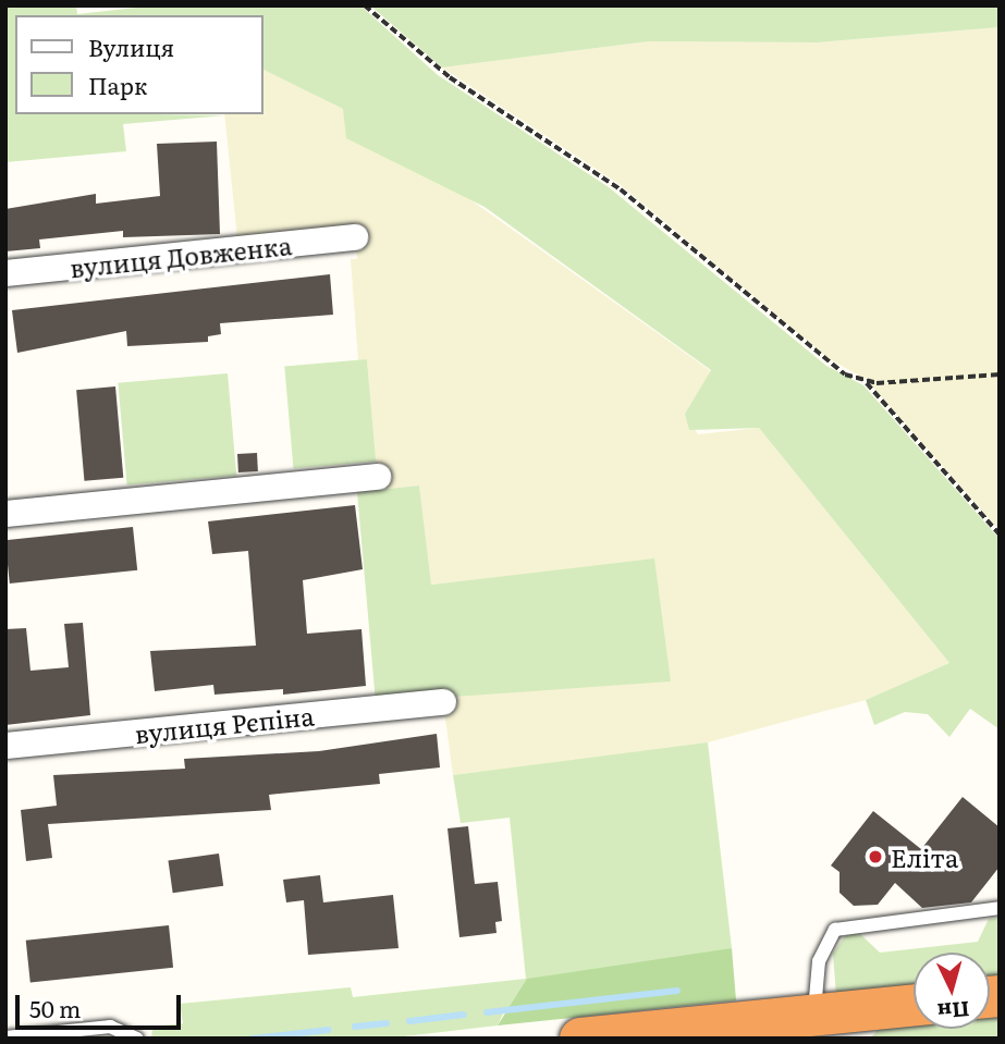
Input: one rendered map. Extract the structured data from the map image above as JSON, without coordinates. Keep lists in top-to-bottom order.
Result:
{
  "streets": {
    "street": ["вулиця Довженка", "вулиця Рєпіна"]
  },
  "places": ["Еліта"],
  "legend": ["Вулиця", "Парк"],
  "scale_bar": "50 m",
  "north": "bottom"
}
